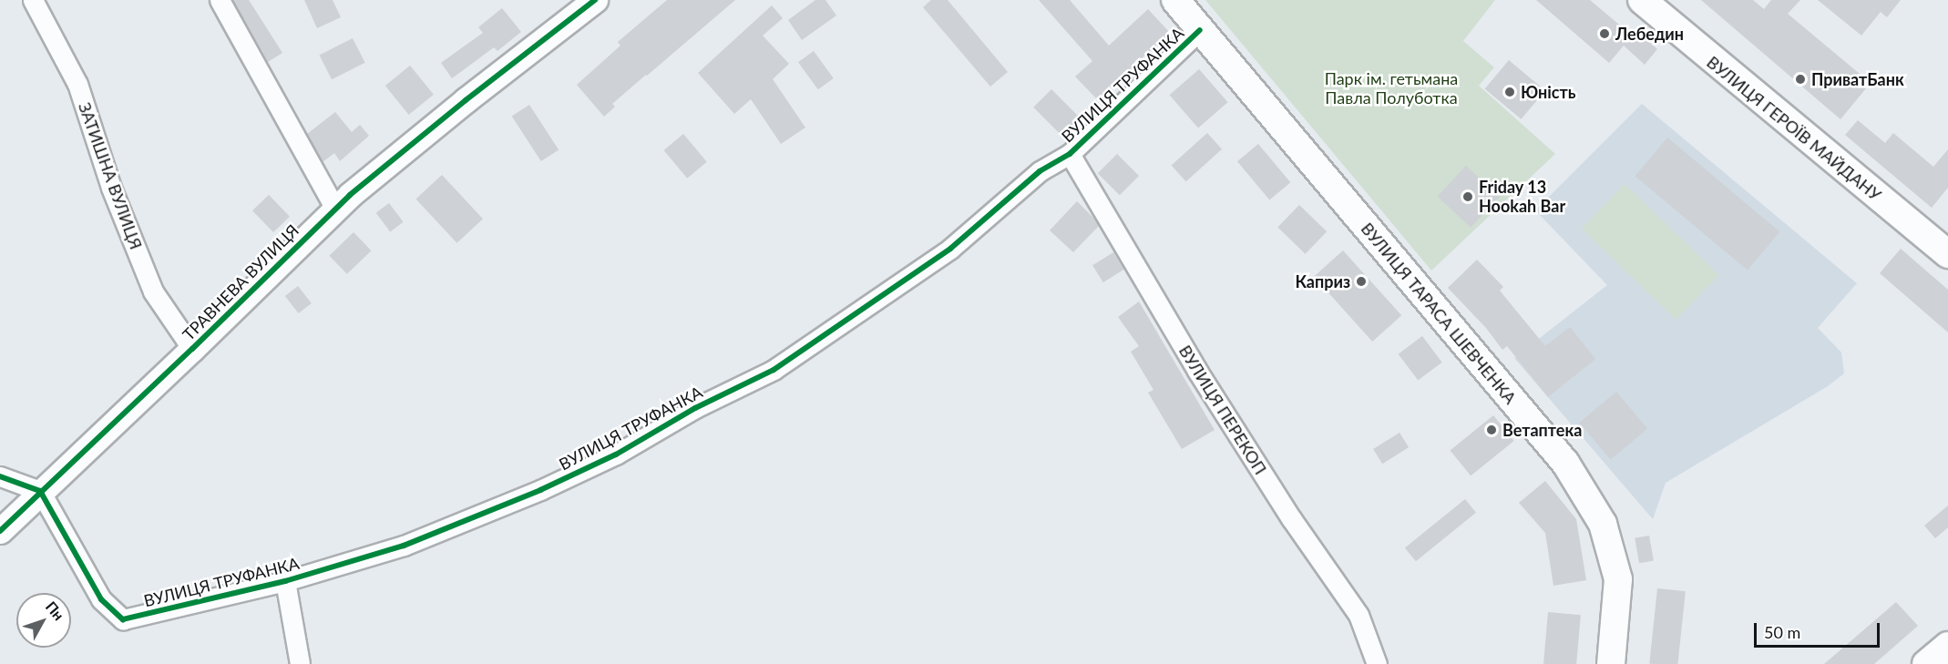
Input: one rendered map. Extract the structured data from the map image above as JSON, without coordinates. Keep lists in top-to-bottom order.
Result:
{
  "streets": {
    "main road": ["ВУЛИЦЯ ГЕРОЇВ МАЙДАНУ", "ВУЛИЦЯ ТАРАСА ШЕВЧЕНКА"],
    "street": [
      "ВУЛИЦЯ ТРУФАНКА",
      "ЗАТИШНА ВУЛИЦЯ",
      "ТРАВНЕВА ВУЛИЦЯ",
      "ВУЛИЦЯ ПЕРЕКОП"
    ]
  },
  "crossings": [
    ["ВУЛИЦЯ ТРУФАНКА", "ТРАВНЕВА ВУЛИЦЯ"],
    ["ВУЛИЦЯ ТРУФАНКА", "ВУЛИЦЯ ТАРАСА ШЕВЧЕНКА"],
    ["ВУЛИЦЯ ТРУФАНКА", "ВУЛИЦЯ ПЕРЕКОП"],
    ["ЗАТИШНА ВУЛИЦЯ", "ТРАВНЕВА ВУЛИЦЯ"]
  ],
  "parks": ["Парк ім. гетьмана Павла Полуботка"],
  "places": [
    "Лебедин",
    "ПриватБанк",
    "Юність",
    "Friday 13 Hookah Bar",
    "Каприз",
    "Ветаптека"
  ],
  "scale_bar": "50 m",
  "north": "top right"
}
